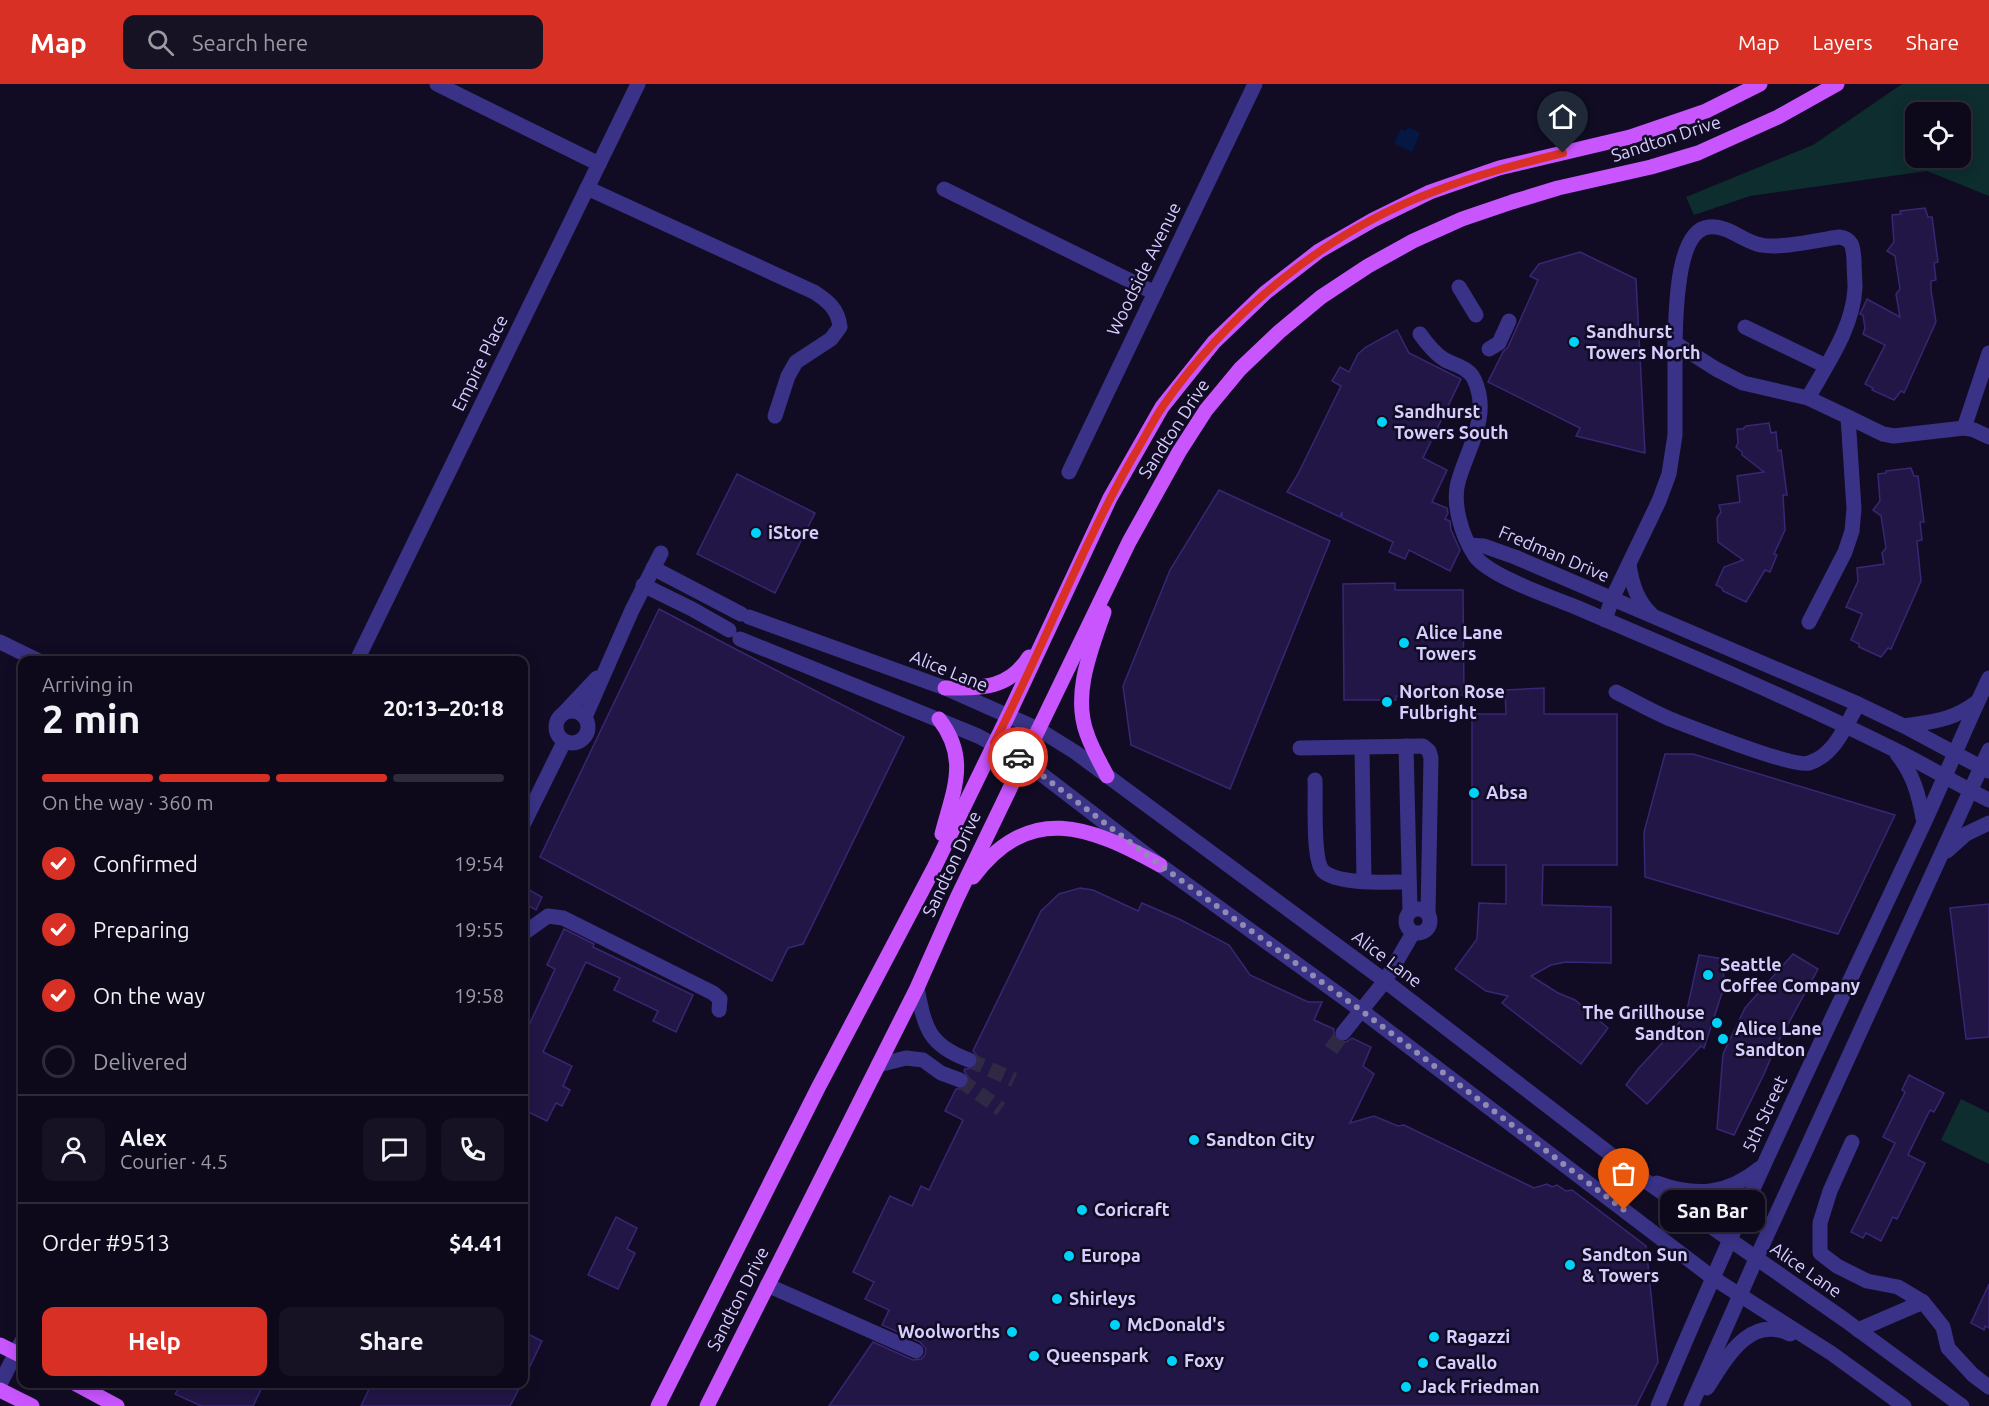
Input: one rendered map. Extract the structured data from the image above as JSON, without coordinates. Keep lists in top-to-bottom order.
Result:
{
  "streets": {
    "main road": ["Sandton Drive"],
    "street": [
      "Woodside Avenue",
      "Empire Place",
      "Fredman Drive",
      "Alice Lane",
      "5th Street"
    ]
  },
  "crossings": [
    ["Sandton Drive", "Alice Lane"],
    ["Fredman Drive", "5th Street"],
    ["Alice Lane", "5th Street"]
  ],
  "places": [
    "Sandhurst Towers North",
    "Sandhurst Towers South",
    "iStore",
    "Alice Lane Towers",
    "Norton Rose Fulbright",
    "Absa",
    "Seattle Coffee Company",
    "The Grillhouse Sandton",
    "Alice Lane Sandton",
    "Sandton City",
    "Coricraft",
    "San Bar",
    "Europa",
    "Sandton Sun & Towers",
    "Shirleys",
    "McDonald's",
    "Woolworths",
    "Ragazzi",
    "Queenspark",
    "Foxy",
    "Cavallo",
    "Jack Friedman"
  ],
  "page": {
    "header": "Map",
    "search": "Search here",
    "nav": ["Map", "Layers", "Share"],
    "heading": ["2 min", "Arriving in", "20:13–20:18"],
    "panel": [
      "Alex",
      "Courier · 4.5",
      "Order #9513",
      "$4.41"
    ],
    "bar": "On the way · 360 m",
    "list": [
      ["Confirmed", "19:54"],
      ["Preparing", "19:55"],
      ["On the way", "19:58"],
      "Delivered"
    ],
    "bubble": "San Bar",
    "buttons": ["Help", "Share"]
  }
}
